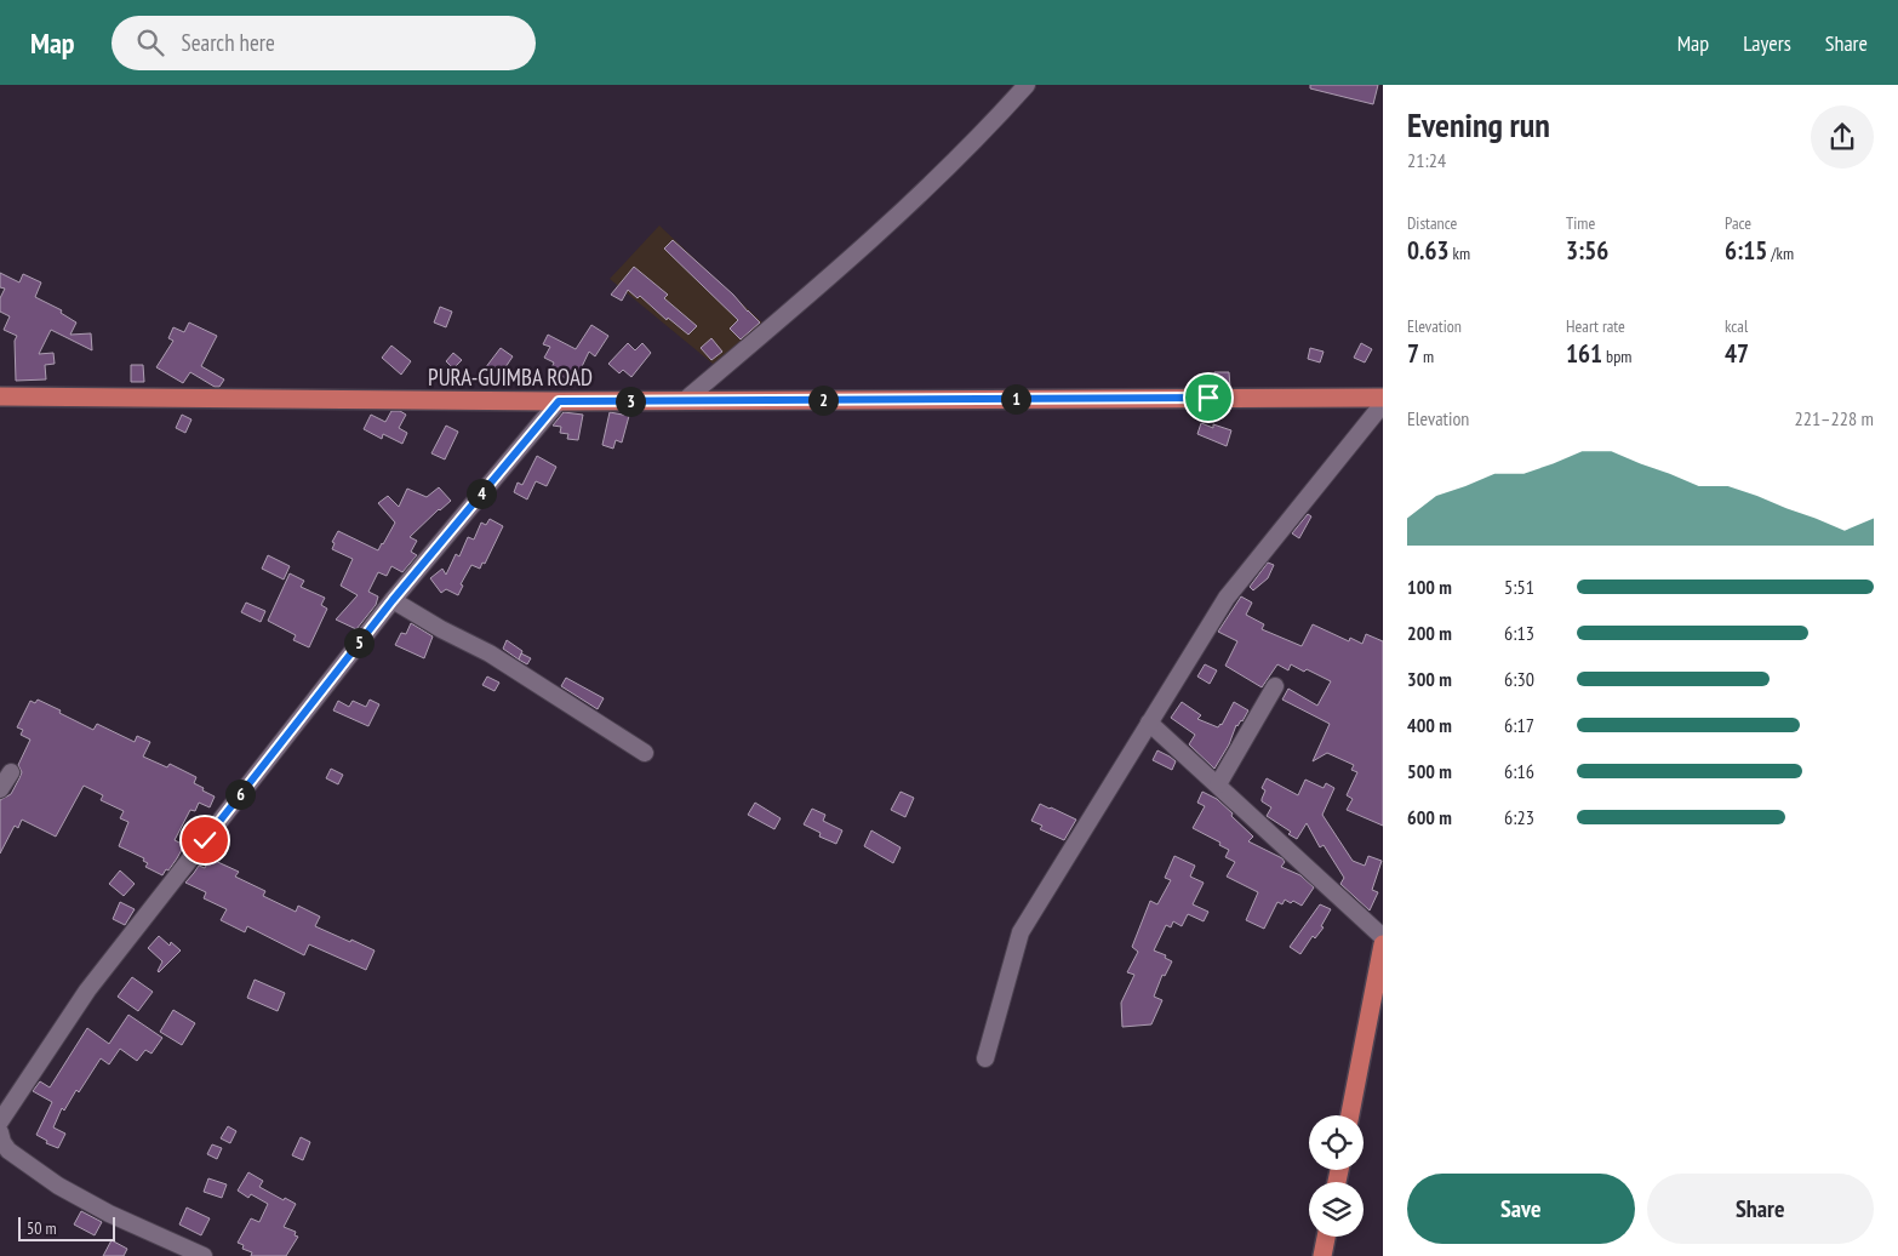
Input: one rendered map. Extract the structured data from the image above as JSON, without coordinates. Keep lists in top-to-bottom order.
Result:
{
  "streets": {
    "main road": ["PURA-GUIMBA ROAD"]
  },
  "scale_bar": "50 m",
  "page": {
    "header": "Map",
    "search": "Search here",
    "nav": ["Map", "Layers", "Share"],
    "heading": ["Evening run", "21:24"],
    "stats": [
      ["Distance", "0.63 km"],
      ["Time", "3:56"],
      ["Pace", "6:15 /km"],
      ["Elevation", "7 m"],
      ["Heart rate", "161 bpm"],
      ["kcal", "47"]
    ],
    "pins": [
      "1",
      "2",
      "3",
      "4",
      "5",
      "6"
    ],
    "chart": ["Elevation", "221–228 m"],
    "list": [
      {
        "name": "100 m",
        "note": "5:51"
      },
      {
        "name": "200 m",
        "note": "6:13"
      },
      {
        "name": "300 m",
        "note": "6:30"
      },
      {
        "name": "400 m",
        "note": "6:17"
      },
      {
        "name": "500 m",
        "note": "6:16"
      },
      {
        "name": "600 m",
        "note": "6:23"
      }
    ],
    "buttons": ["Save", "Share"],
    "scale": "50 m"
  }
}
